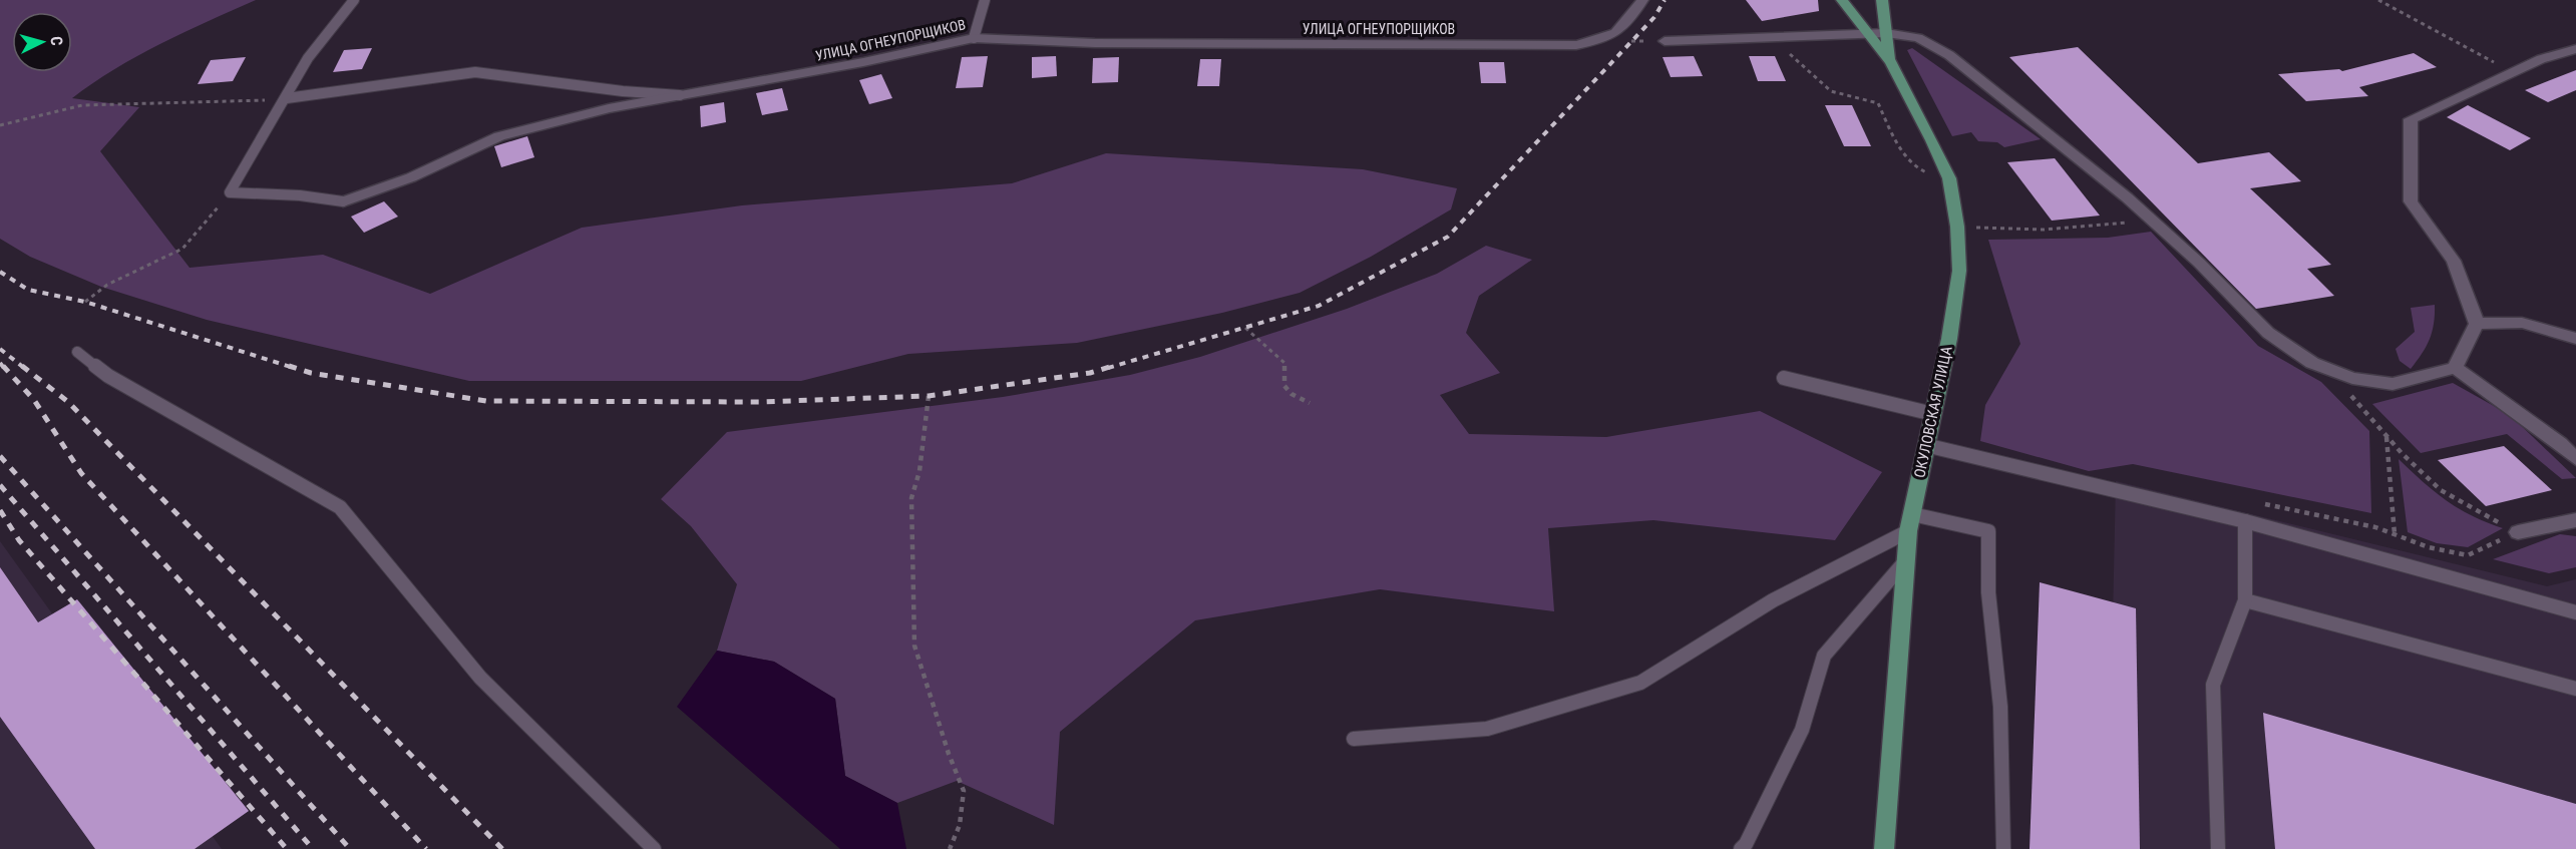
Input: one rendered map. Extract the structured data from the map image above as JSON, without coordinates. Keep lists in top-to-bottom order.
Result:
{
  "streets": {
    "main road": ["ОКУЛОВСКАЯ УЛИЦА"],
    "street": ["УЛИЦА ОГНЕУПОРЩИКОВ"]
  },
  "north": "right"
}
